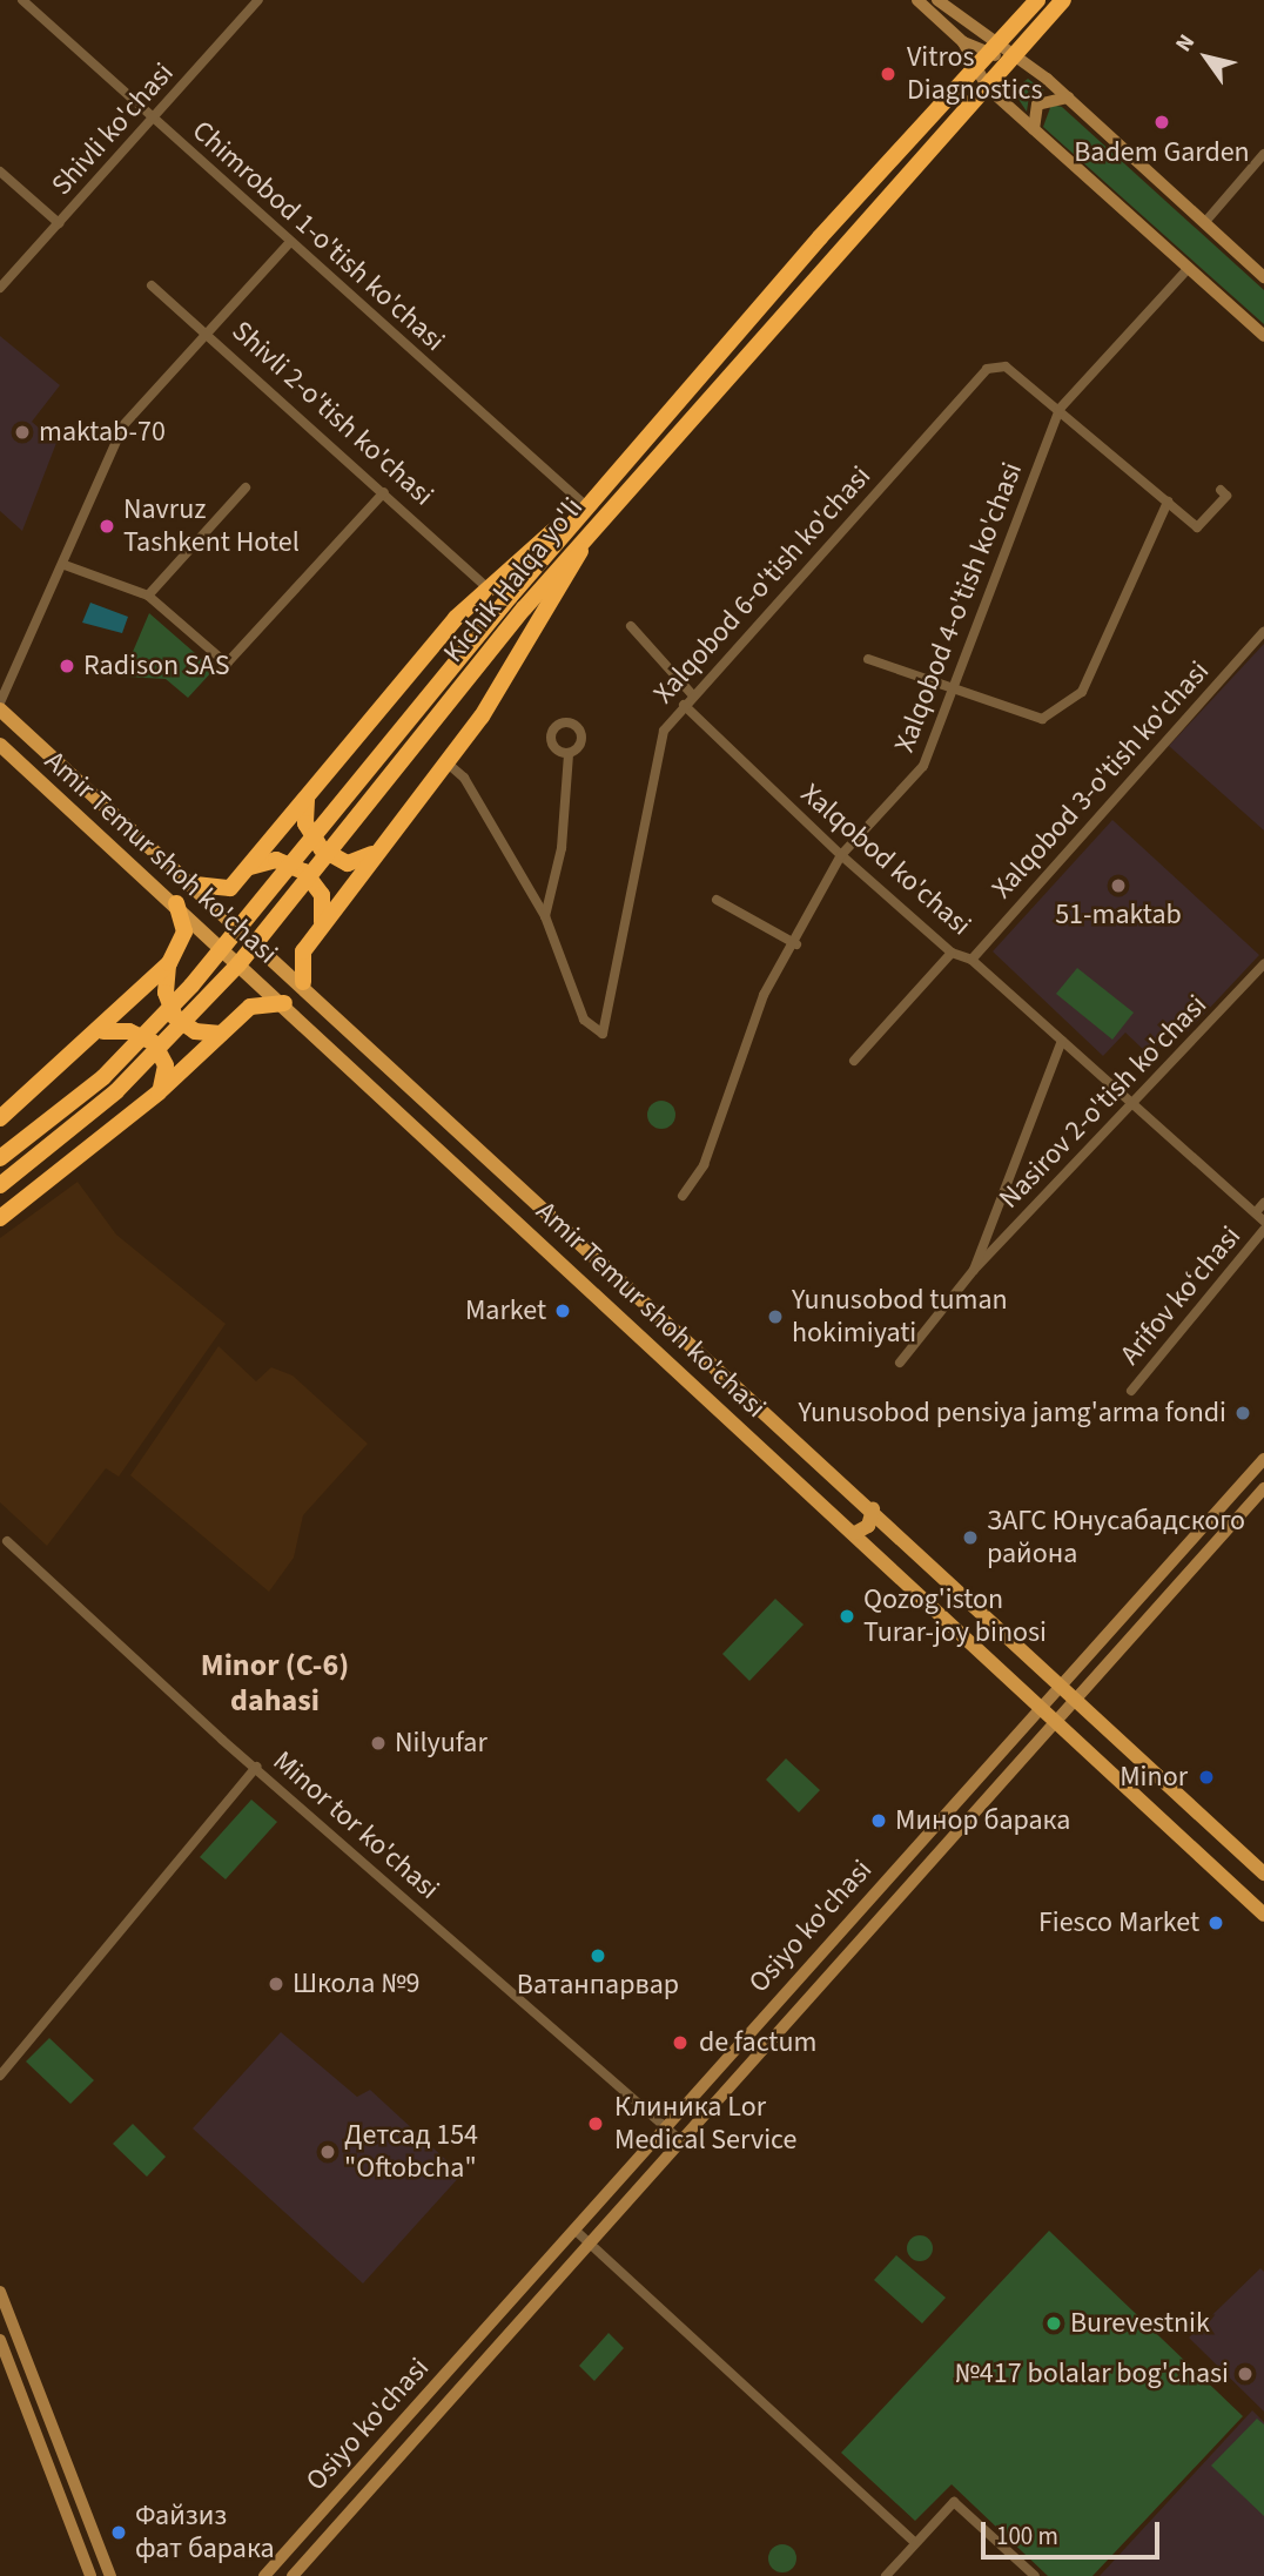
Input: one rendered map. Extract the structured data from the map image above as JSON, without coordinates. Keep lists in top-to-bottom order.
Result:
{
  "streets": {
    "highway": ["Kichik Halqa yo'li"],
    "main road": ["Amir Temur shoh ko'chasi", "Osiyo ko'chasi"],
    "street": [
      "Shivli ko'chasi",
      "Chimrobod 1-o'tish ko'chasi",
      "Shivli 2-o'tish ko'chasi",
      "Xalqobod 6-o'tish ko'chasi",
      "Xalqobod 4-o'tish ko'chasi",
      "Xalqobod 3-o'tish ko'chasi",
      "Xalqobod ko'chasi",
      "Nasirov 2-o'tish ko'chasi",
      "Arifov ko‘chasi",
      "Minor tor ko'chasi"
    ]
  },
  "crossings": [
    ["Shivli ko'chasi", "Chimrobod 1-o'tish ko'chasi"],
    ["Chimrobod 1-o'tish ko'chasi", "Kichik Halqa yo'li"],
    ["Xalqobod 6-o'tish ko'chasi", "Xalqobod 4-o'tish ko'chasi"],
    ["Xalqobod 6-o'tish ko'chasi", "Xalqobod ko'chasi"],
    ["Xalqobod 4-o'tish ko'chasi", "Xalqobod ko'chasi"],
    ["Xalqobod 3-o'tish ko'chasi", "Xalqobod ko'chasi"],
    ["Amir Temur shoh ko'chasi", "Osiyo ko'chasi"],
    ["Xalqobod ko'chasi", "Nasirov 2-o'tish ko'chasi"],
    ["Minor tor ko'chasi", "Osiyo ko'chasi"]
  ],
  "districts": ["Minor (C-6) dahasi"],
  "places": [
    "Vitros Diagnostics",
    "Badem Garden",
    "maktab-70",
    "Navruz Tashkent Hotel",
    "Radison SAS",
    "51-maktab",
    "Market",
    "Yunusobod tuman hokimiyati",
    "Yunusobod pensiya jamg'arma fondi",
    "ЗАГС Юнусабадского района",
    "Qozog'iston Turar-joy binosi",
    "Nilyufar",
    "Minor",
    "Минор барака",
    "Fiesco Market",
    "Ватанпарвар",
    "Школа №9",
    "de factum",
    "Клиника Lor Medical Service",
    "Детсад 154 \"Oftobcha\"",
    "Burevestnik",
    "№417 bolalar bog'chasi",
    "Файзиз фат барака"
  ],
  "scale_bar": "100 m",
  "north": "top left"
}
